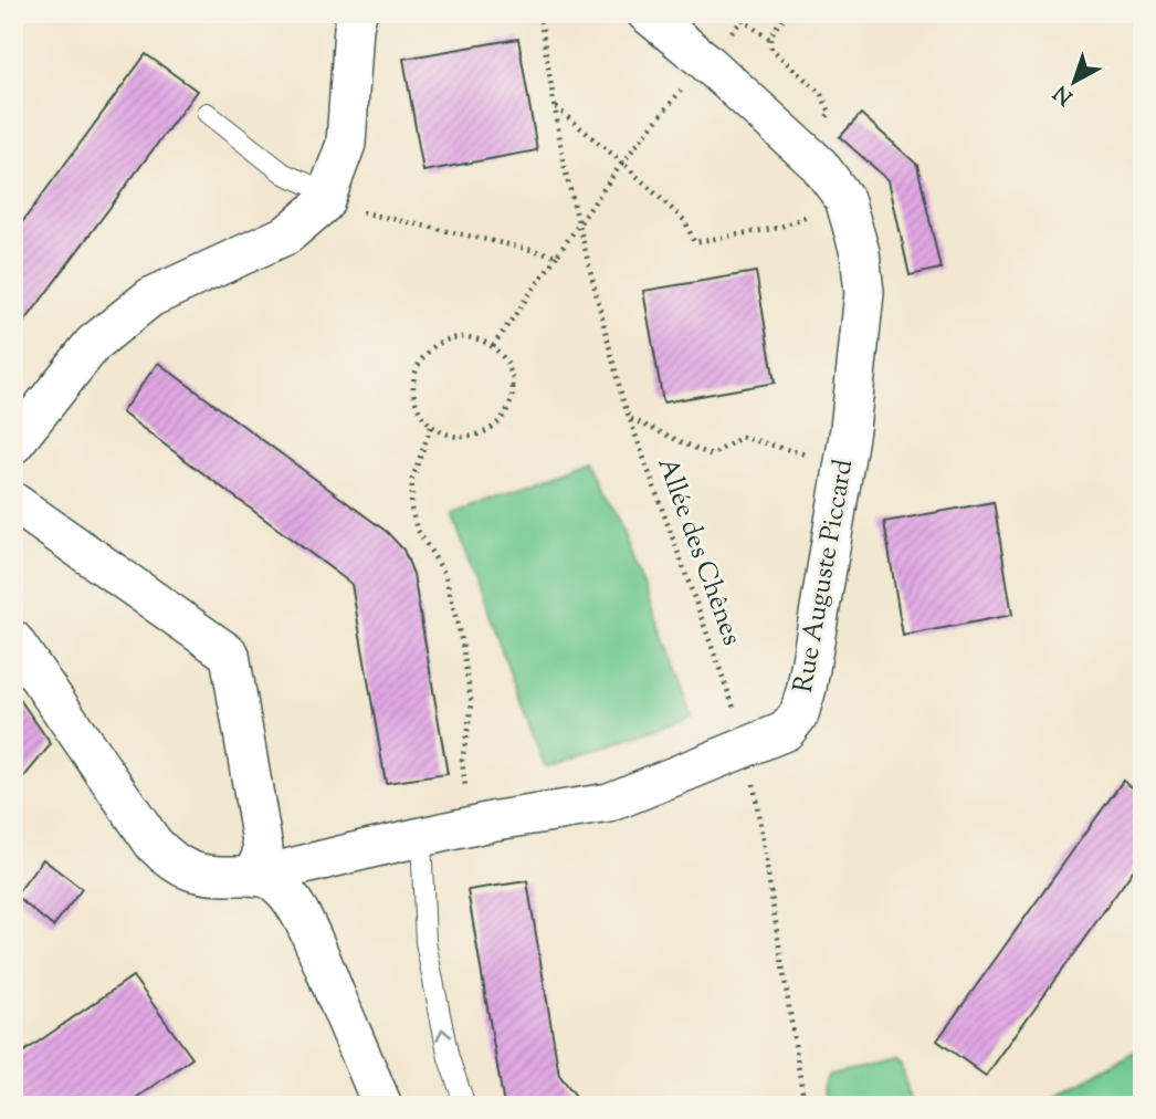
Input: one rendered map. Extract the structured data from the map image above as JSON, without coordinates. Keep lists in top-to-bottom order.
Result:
{
  "streets": {
    "street": ["Rue Auguste Piccard"],
    "path": ["Allée des Chênes"]
  },
  "crossings": [
    ["Allée des Chênes", "Rue Auguste Piccard"]
  ],
  "north": "bottom left"
}
